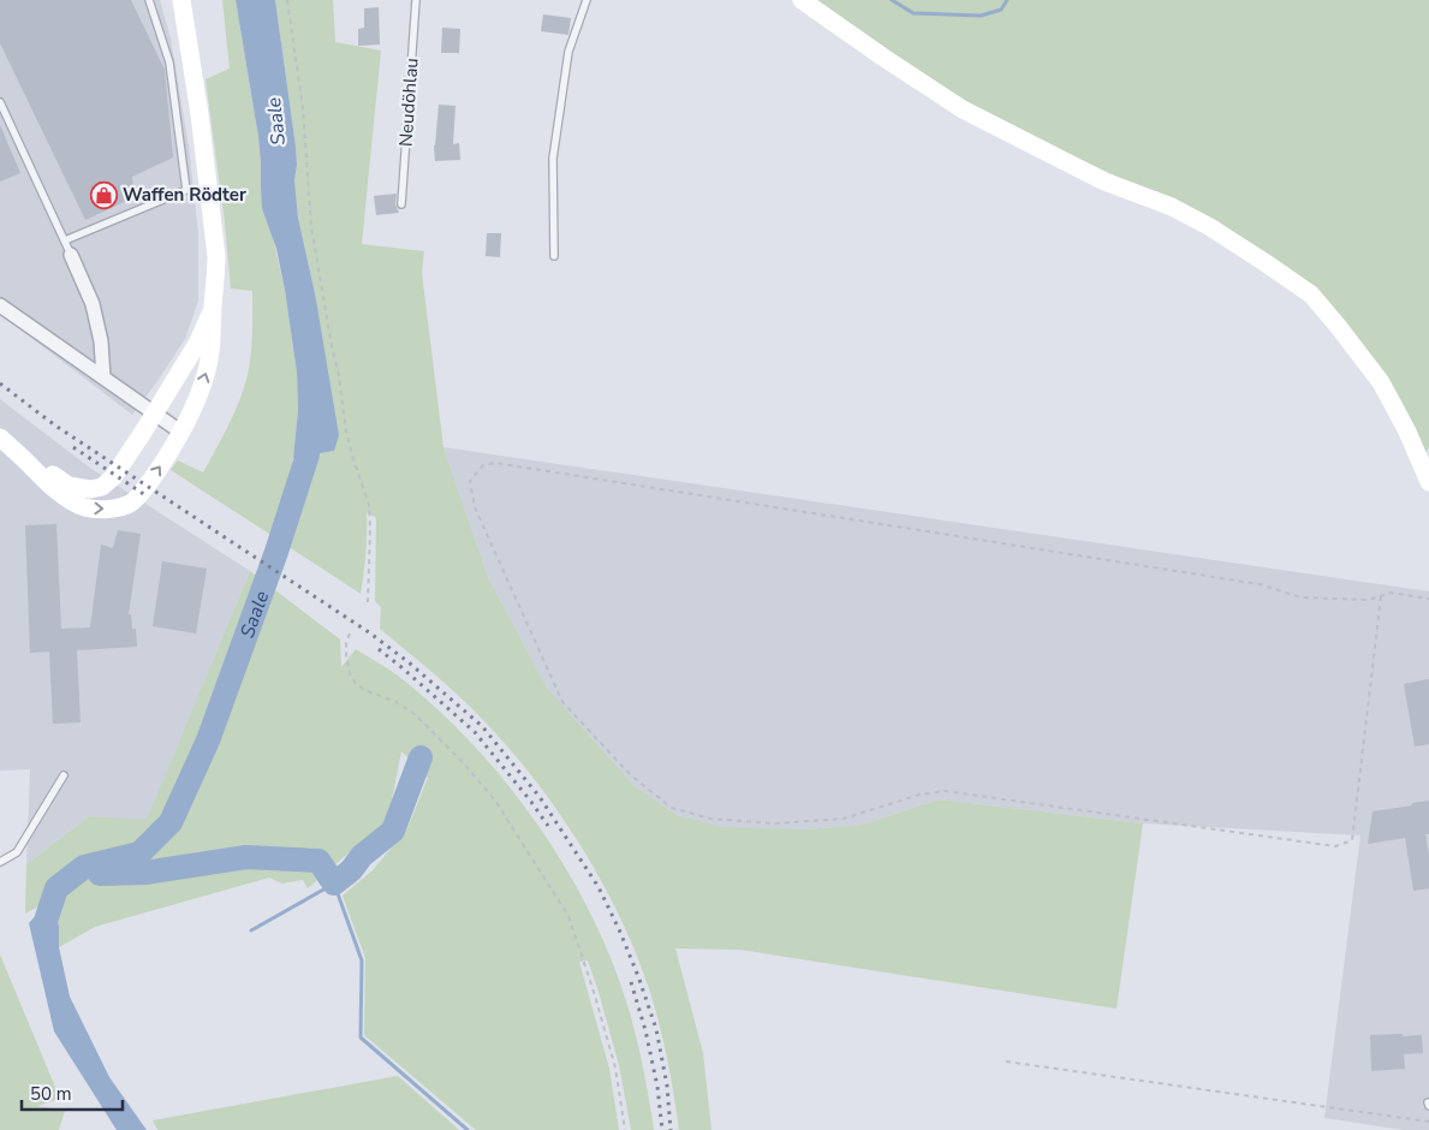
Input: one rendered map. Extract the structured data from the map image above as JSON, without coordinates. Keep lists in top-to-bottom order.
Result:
{
  "streets": {
    "lane": ["Neudöhlau"]
  },
  "water": ["Saale"],
  "places": {
    "shop": ["Waffen Rödter"]
  },
  "scale_bar": "50 m"
}
